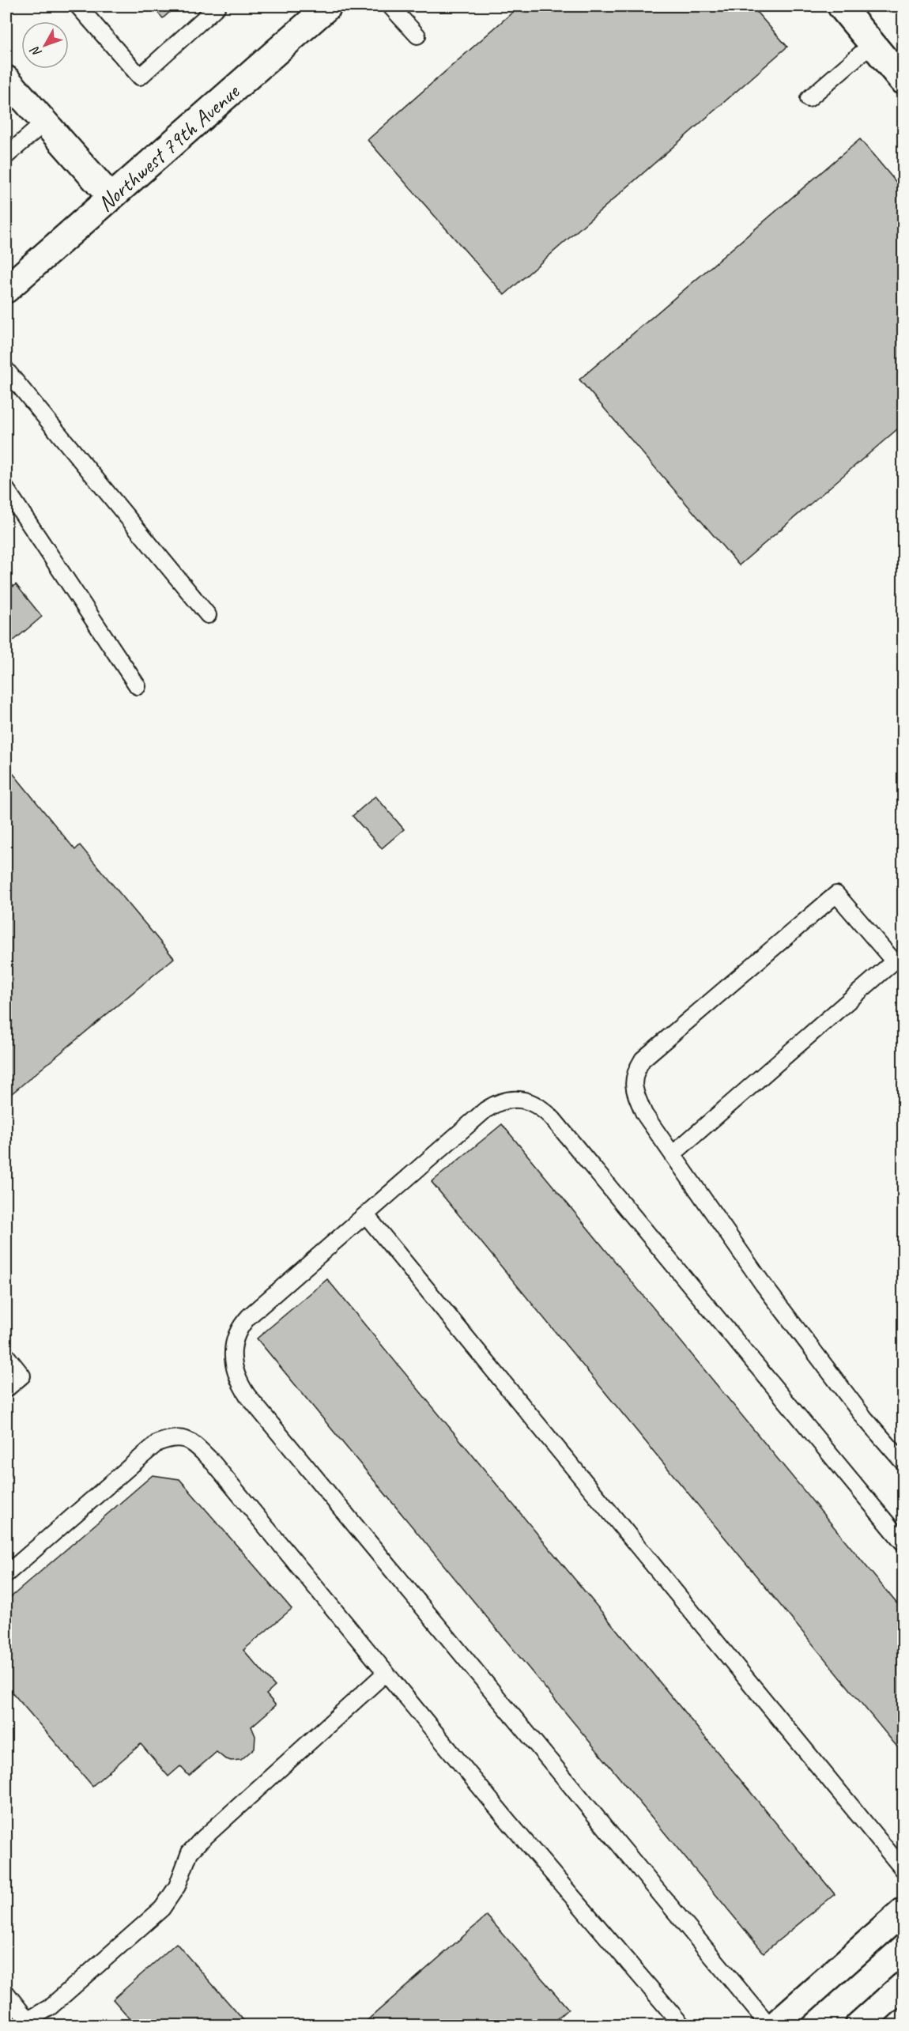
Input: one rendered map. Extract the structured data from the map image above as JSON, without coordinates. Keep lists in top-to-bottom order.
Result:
{
  "streets": {
    "street": ["Northwest 79th Avenue"]
  },
  "north": "bottom left"
}
